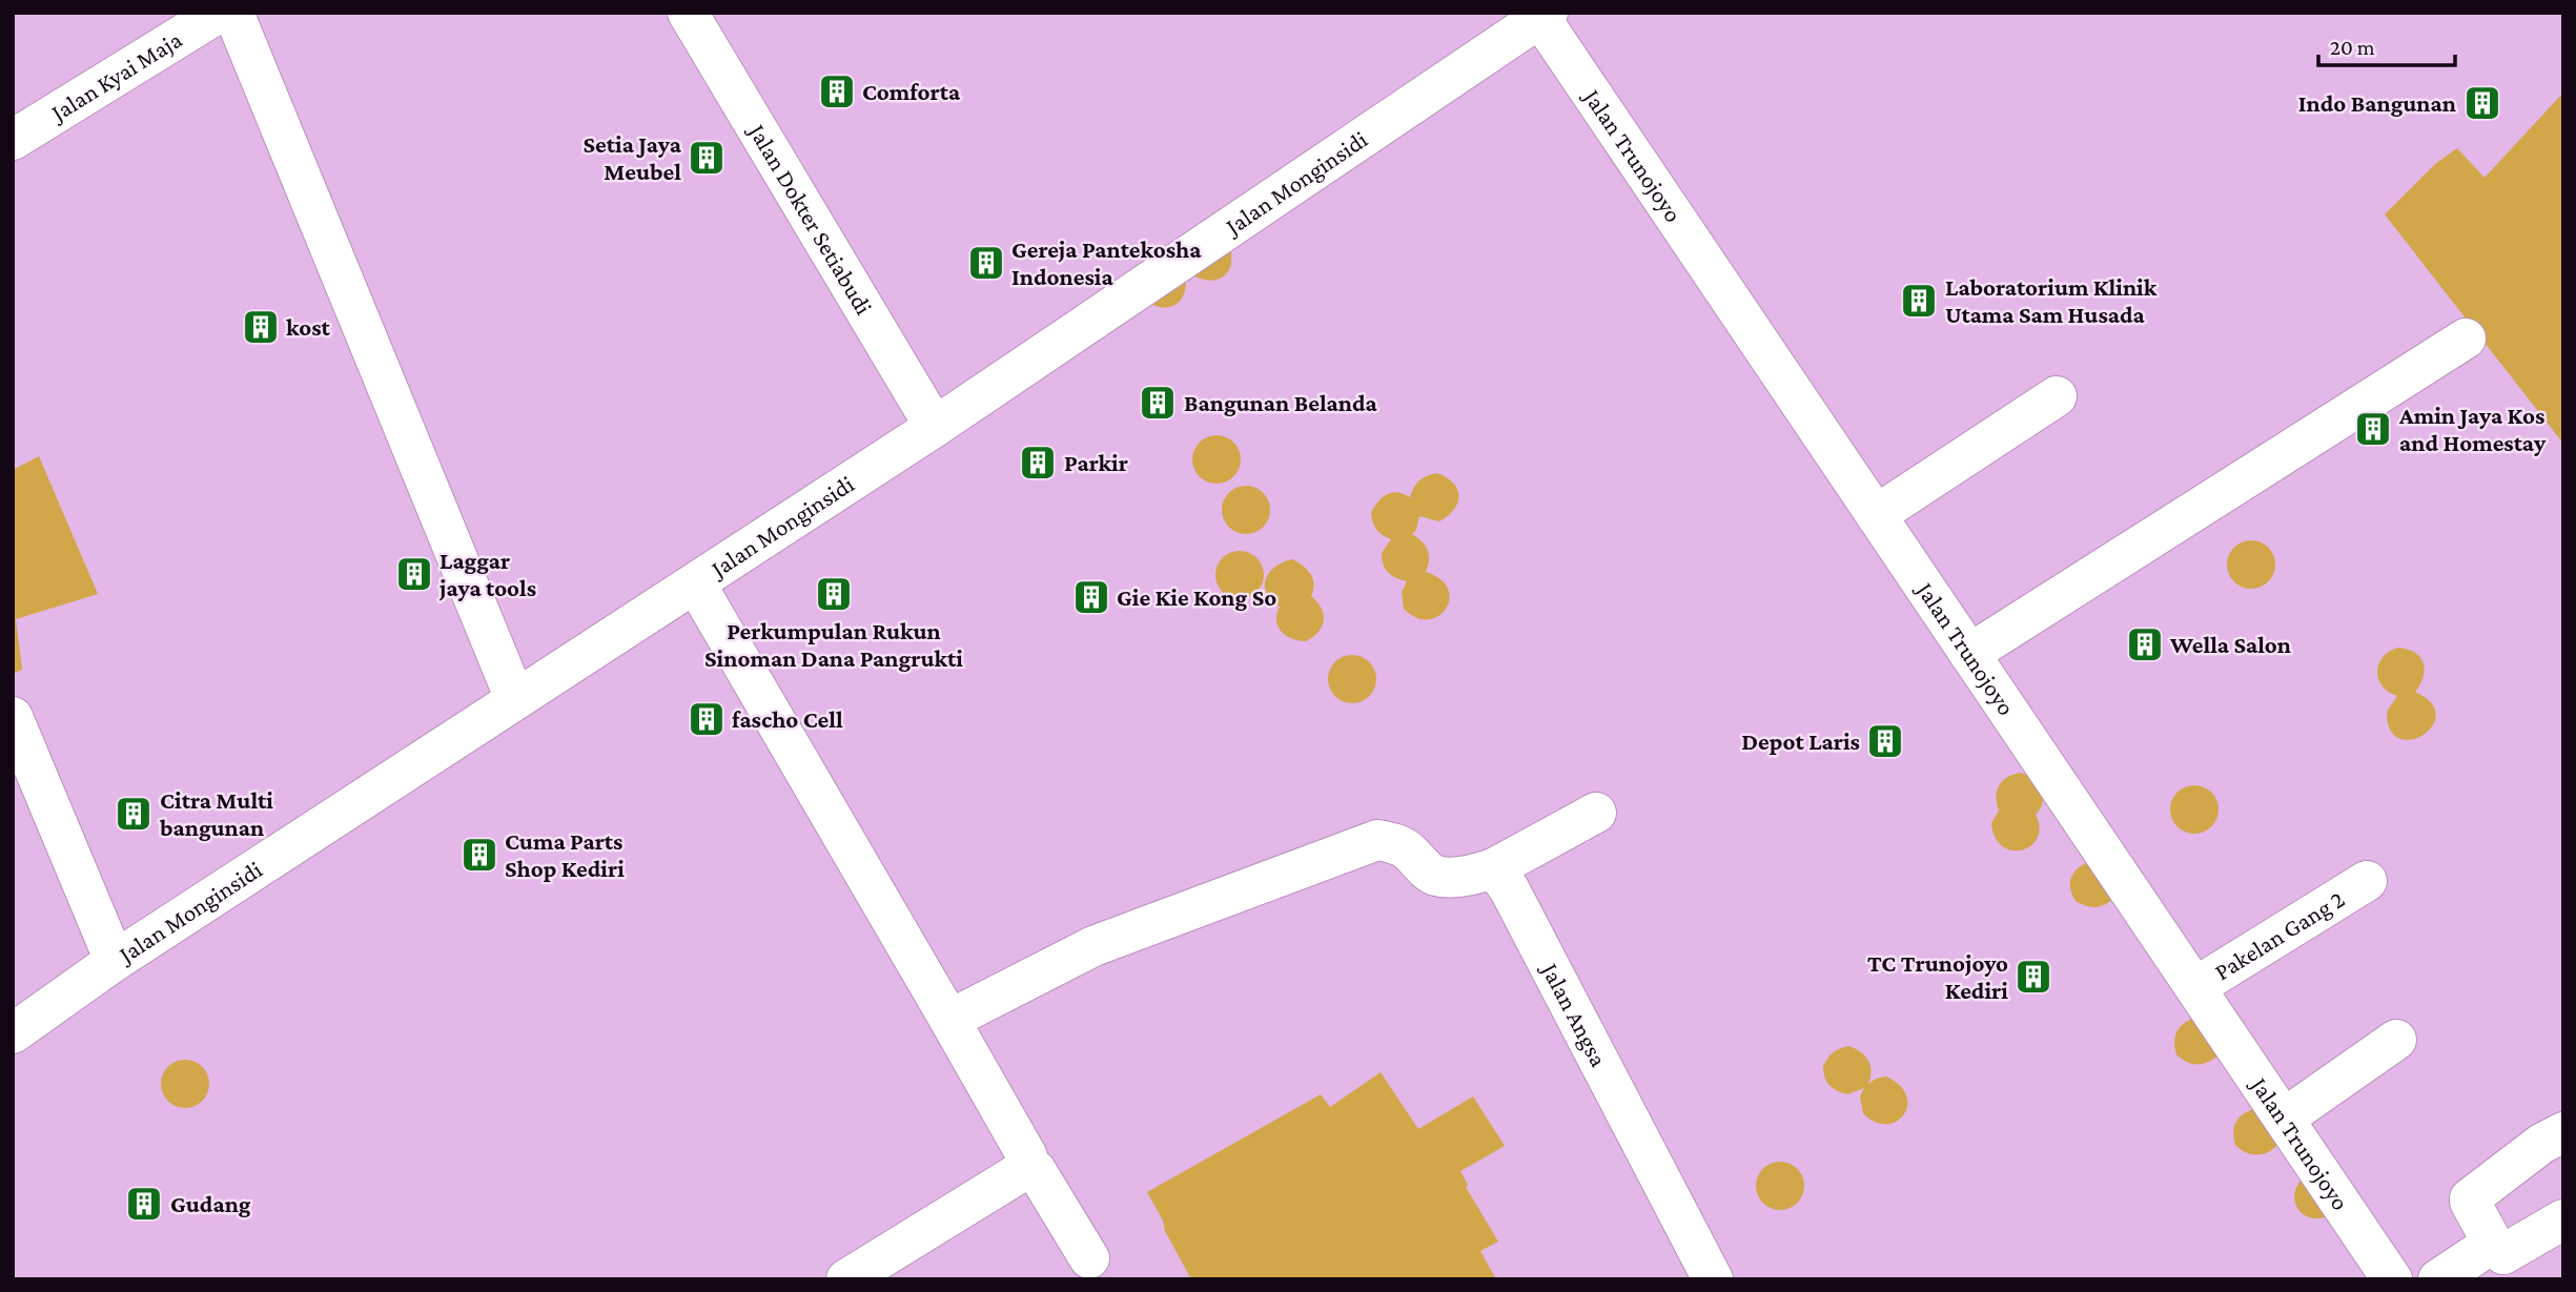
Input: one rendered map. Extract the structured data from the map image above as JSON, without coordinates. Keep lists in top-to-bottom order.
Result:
{
  "streets": {
    "street": [
      "Jalan Kyai Maja",
      "Jalan Trunojoyo",
      "Jalan Monginsidi",
      "Jalan Dokter Setiabudi",
      "Pakelan Gang 2",
      "Jalan Angsa"
    ]
  },
  "crossings": [
    ["Jalan Trunojoyo", "Jalan Monginsidi"],
    ["Jalan Trunojoyo", "Pakelan Gang 2"],
    ["Jalan Monginsidi", "Jalan Dokter Setiabudi"]
  ],
  "places": {
    "building": [
      "Comforta",
      "Indo Bangunan",
      "Setia Jaya Meubel",
      "Gereja Pantekosha Indonesia",
      "Laboratorium Klinik Utama Sam Husada",
      "kost",
      "Bangunan Belanda",
      "Amin Jaya Kos and Homestay",
      "Parkir",
      "Laggar jaya tools",
      "Perkumpulan Rukun Sinoman Dana Pangrukti",
      "Gie Kie Kong So",
      "Wella Salon",
      "fascho Cell",
      "Depot Laris",
      "Citra Multi bangunan",
      "Cuma Parts Shop Kediri",
      "TC Trunojoyo Kediri",
      "Gudang"
    ]
  },
  "scale_bar": "20 m"
}
